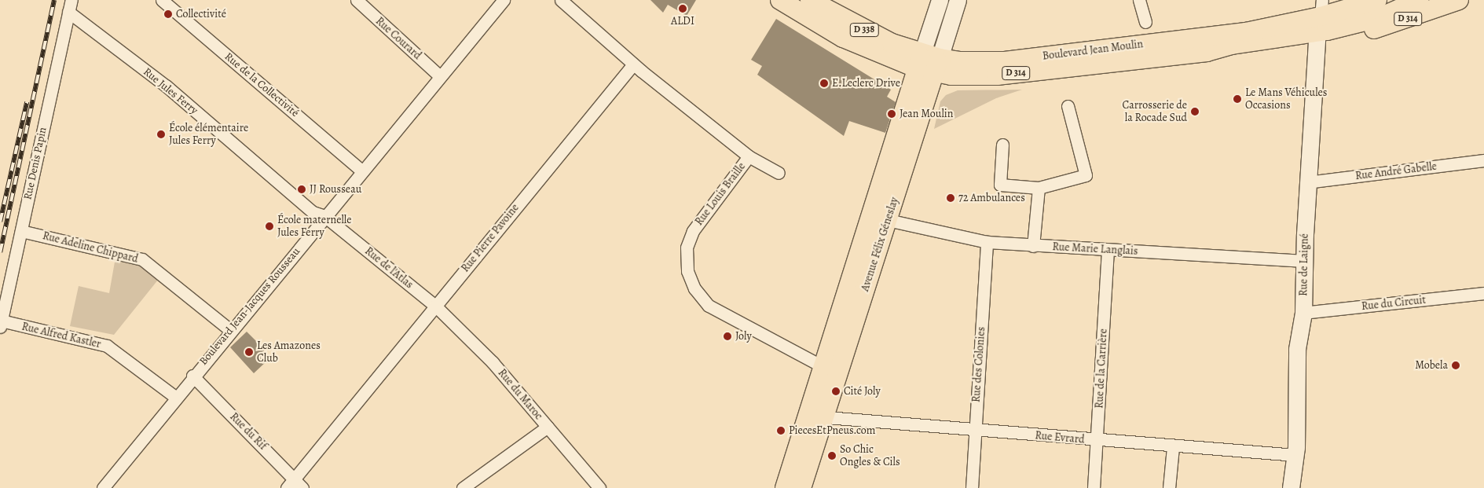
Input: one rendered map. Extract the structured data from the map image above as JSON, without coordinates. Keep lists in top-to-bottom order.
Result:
{
  "streets": {
    "main road": [
      "D 314",
      "D 338",
      "Boulevard Jean Moulin",
      "Avenue Félix Géneslay"
    ],
    "street": [
      "Rue Courard",
      "Rue de la Collectivité",
      "Rue Jules Ferry",
      "Rue Denis Papin",
      "Rue André Gabelle",
      "Rue Louis Braille",
      "Rue Pierre Pavoine",
      "Rue Adeline Chippard",
      "Rue Marie Langlais",
      "Rue de Laigné",
      "Rue de l'Atlas",
      "Rue du Circuit",
      "Boulevard Jean-Jacques Rousseau",
      "Rue Alfred Kastler",
      "Rue des Colonies",
      "Rue de la Carrière",
      "Rue du Maroc",
      "Rue du Rif",
      "Rue Evrard"
    ]
  },
  "crossings": [
    ["D 338", "Boulevard Jean Moulin"],
    ["D 338", "Avenue Félix Géneslay"],
    ["Rue Courard", "Boulevard Jean-Jacques Rousseau"],
    ["Boulevard Jean Moulin", "Avenue Félix Géneslay"],
    ["Boulevard Jean Moulin", "Rue de Laigné"],
    ["Rue de la Collectivité", "Boulevard Jean-Jacques Rousseau"],
    ["Rue Jules Ferry", "Rue Denis Papin"],
    ["Rue Jules Ferry", "Rue de l'Atlas"],
    ["Rue Jules Ferry", "Boulevard Jean-Jacques Rousseau"],
    ["Rue Denis Papin", "Rue Adeline Chippard"],
    ["Rue Denis Papin", "Rue Alfred Kastler"],
    ["Rue André Gabelle", "Rue de Laigné"],
    ["Rue Louis Braille", "Rue Pierre Pavoine"],
    ["Rue Louis Braille", "Avenue Félix Géneslay"],
    ["Rue Pierre Pavoine", "Rue de l'Atlas"],
    ["Rue Pierre Pavoine", "Rue du Maroc"],
    ["Rue Pierre Pavoine", "Rue du Rif"],
    ["Avenue Félix Géneslay", "Rue Marie Langlais"],
    ["Avenue Félix Géneslay", "Rue Evrard"],
    ["Rue Adeline Chippard", "Boulevard Jean-Jacques Rousseau"],
    ["Rue Marie Langlais", "Rue de Laigné"],
    ["Rue Marie Langlais", "Rue des Colonies"],
    ["Rue Marie Langlais", "Rue de la Carrière"],
    ["Rue de Laigné", "Rue du Circuit"],
    ["Rue de Laigné", "Rue Evrard"],
    ["Rue de l'Atlas", "Boulevard Jean-Jacques Rousseau"],
    ["Rue de l'Atlas", "Rue du Maroc"],
    ["Boulevard Jean-Jacques Rousseau", "Rue Alfred Kastler"],
    ["Boulevard Jean-Jacques Rousseau", "Rue du Rif"],
    ["Rue des Colonies", "Rue Evrard"],
    ["Rue de la Carrière", "Rue Evrard"]
  ],
  "places": [
    "ALDI",
    "Collectivité",
    "E.Leclerc Drive",
    "Le Mans Véhicules Occasions",
    "Carrosserie de la Rocade Sud",
    "Jean Moulin",
    "École élémentaire Jules Ferry",
    "JJ Rousseau",
    "72 Ambulances",
    "École maternelle Jules Ferry",
    "Joly",
    "Les Amazones Club",
    "Mobela",
    "Cité Joly",
    "PiecesEtPneus.com",
    "So Chic Ongles & Cils"
  ]
}
